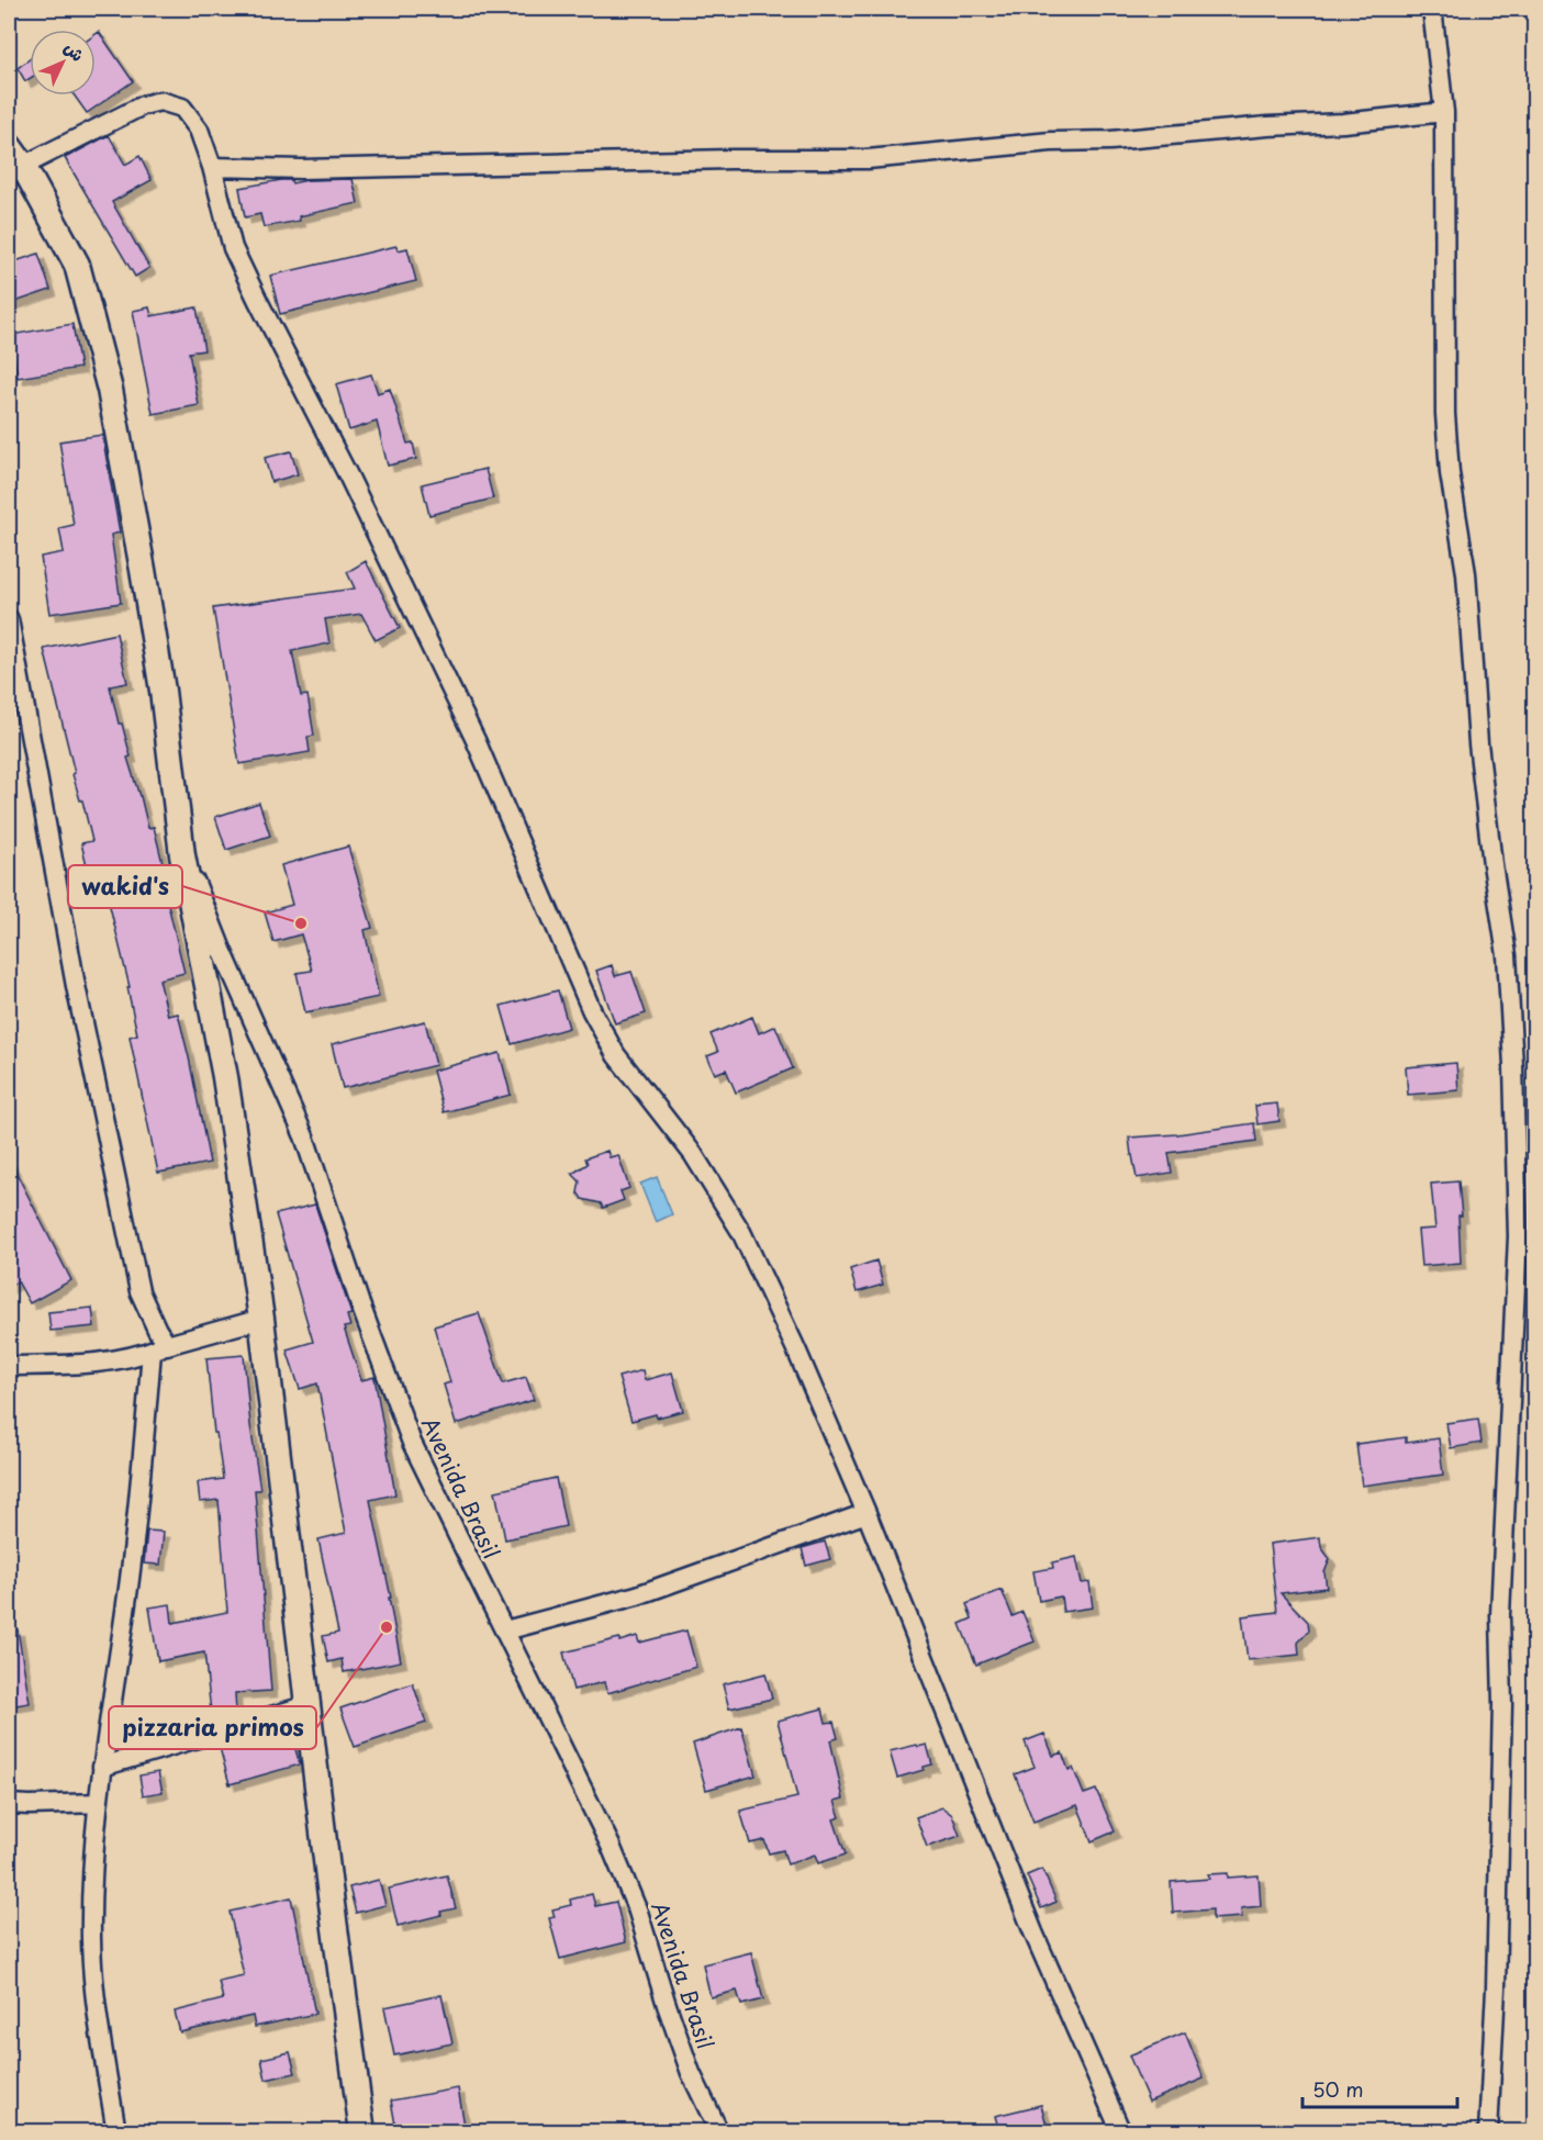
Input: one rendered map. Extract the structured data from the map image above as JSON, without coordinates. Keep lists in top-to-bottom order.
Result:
{
  "streets": {
    "street": ["Avenida Brasil"]
  },
  "places": ["wakid's", "pizzaria primos"],
  "scale_bar": "50 m",
  "north": "top right"
}
